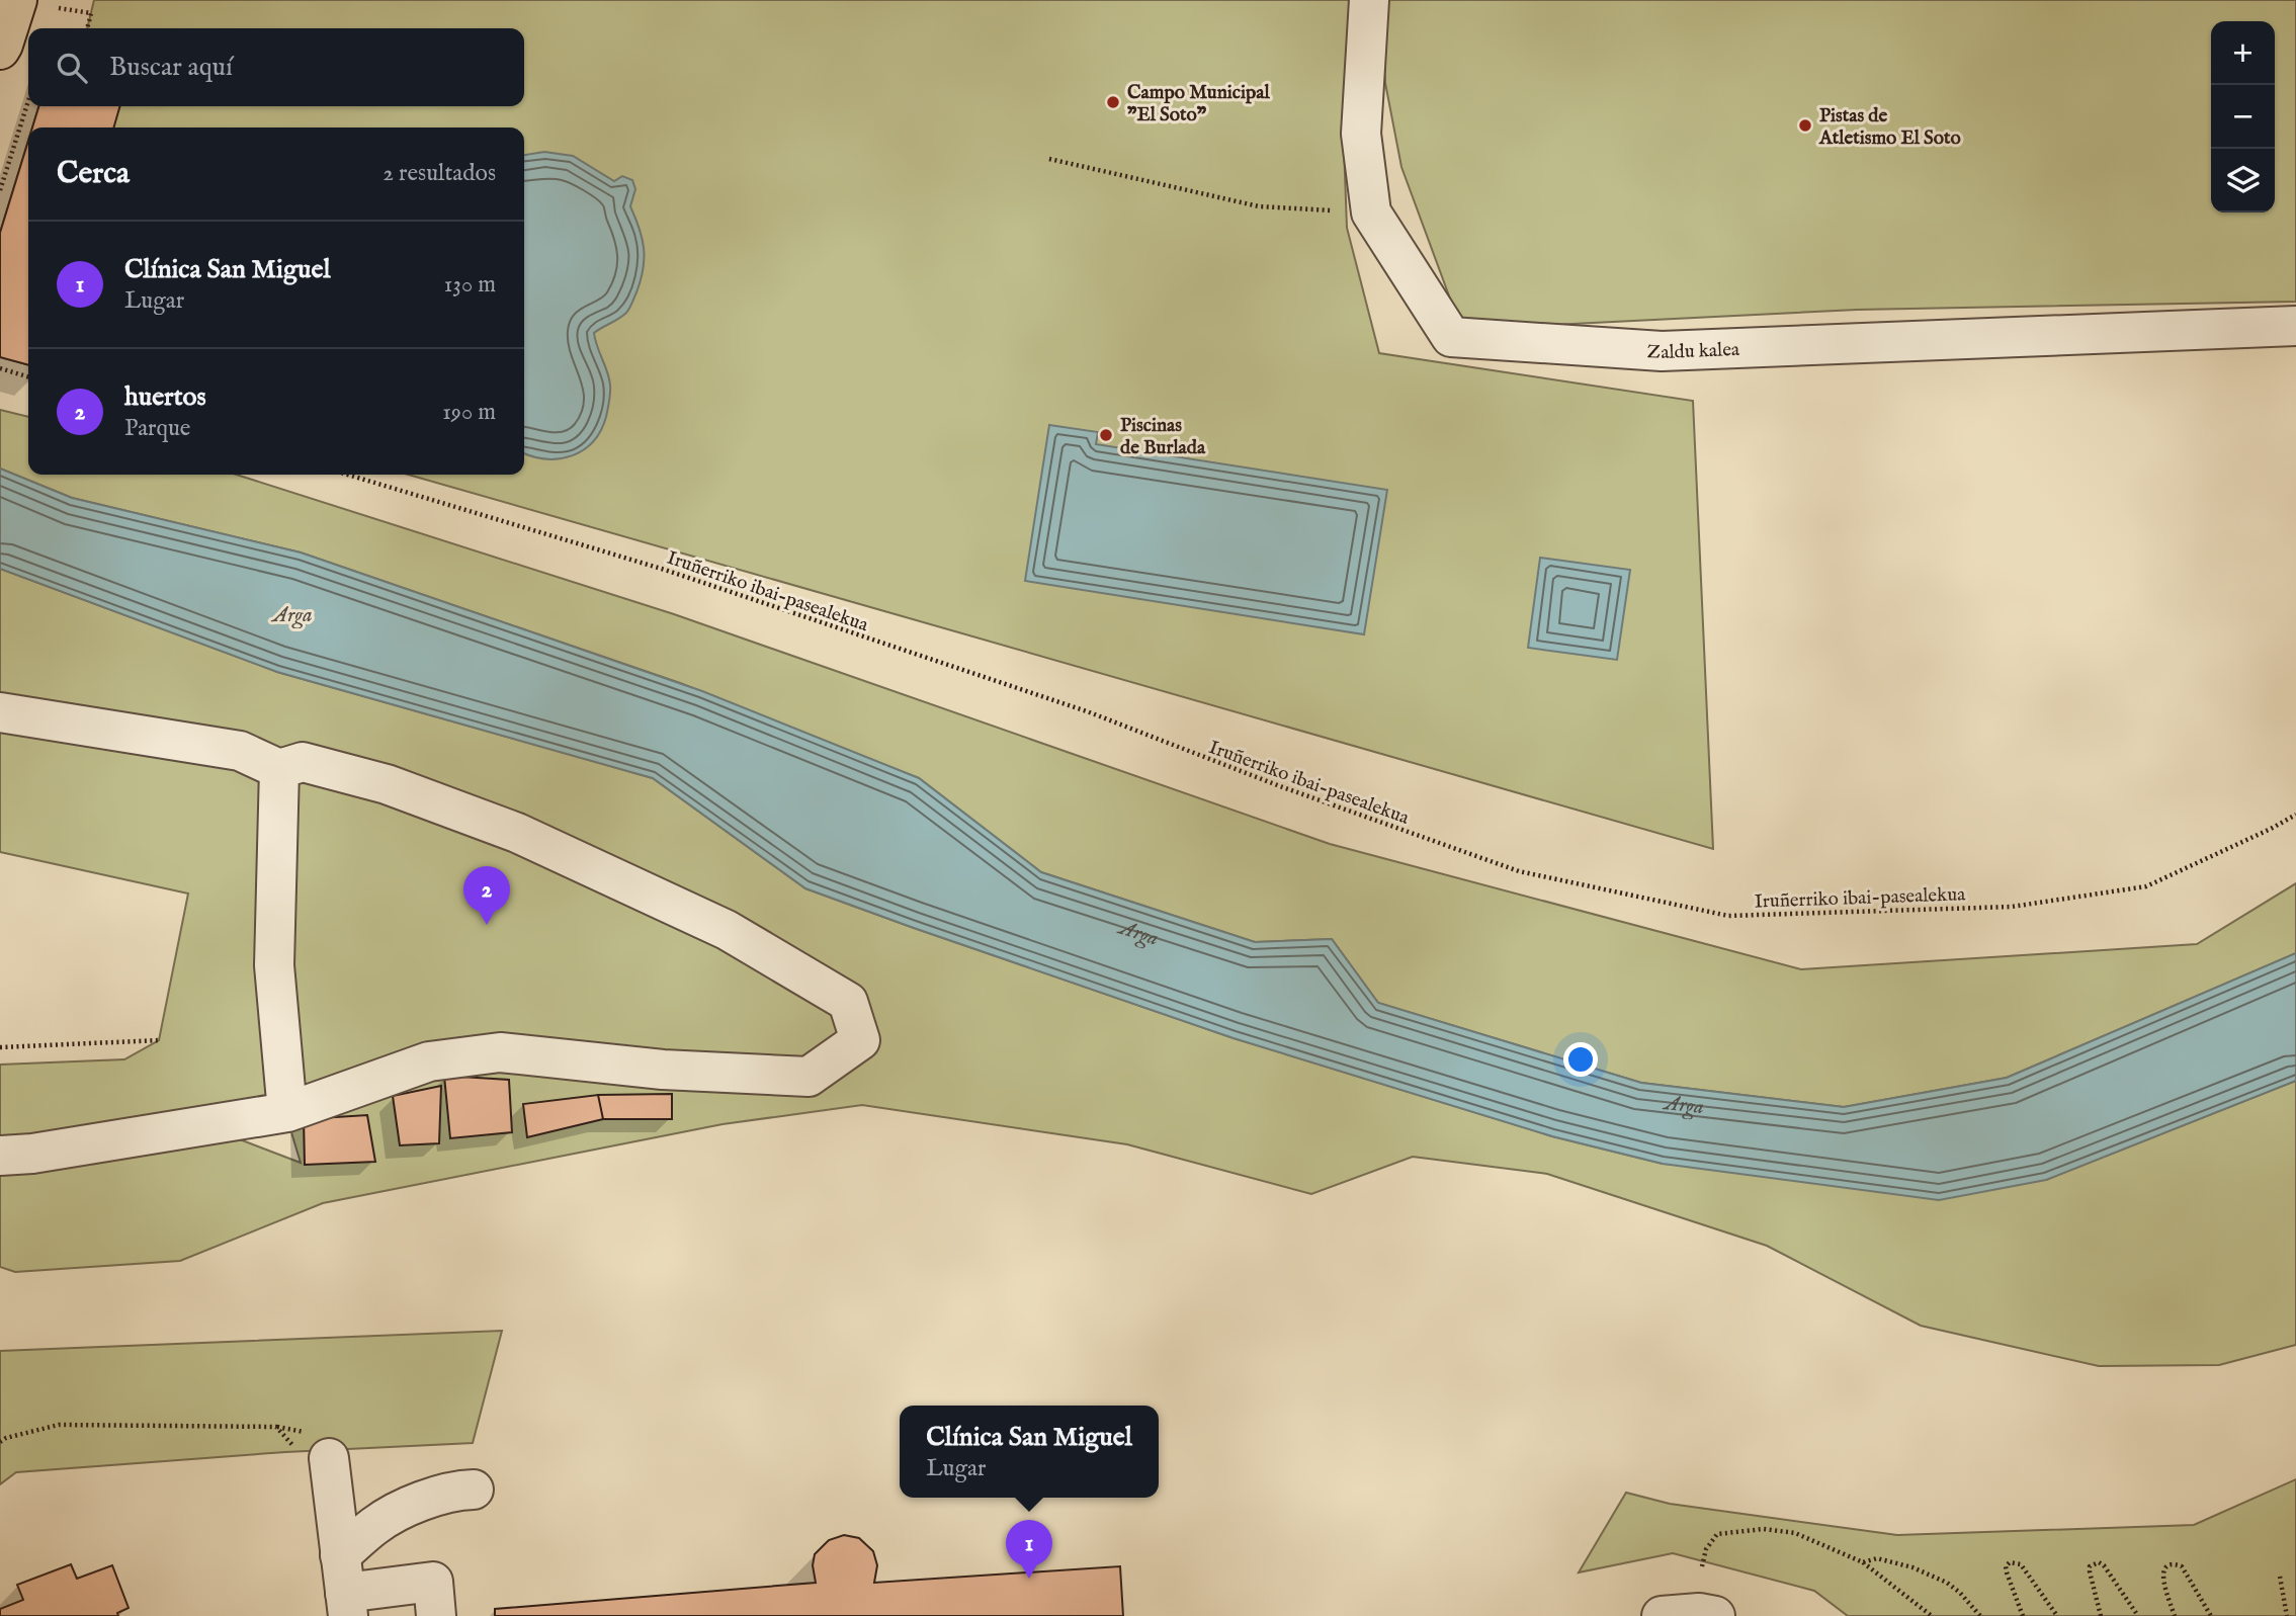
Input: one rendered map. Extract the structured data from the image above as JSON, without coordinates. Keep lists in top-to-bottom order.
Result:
{
  "streets": {
    "street": ["Zaldu kalea"],
    "path": ["Iruñerriko ibai-pasealekua"]
  },
  "water": ["Arga"],
  "places": ["Campo Municipal \"El Soto\"", "Pistas de Atletismo El Soto", "Piscinas de Burlada"],
  "page": {
    "map_buttons": ["+", "−"],
    "search": "Buscar aquí",
    "heading": ["Cerca", "2 resultados"],
    "list": [
      {
        "mark": "1",
        "name": "Clínica San Miguel",
        "note": "Lugar",
        "value": "130 m"
      },
      {
        "mark": "2",
        "name": "huertos",
        "note": "Parque",
        "value": "190 m"
      }
    ],
    "pins": ["2", "1"],
    "popup": ["Clínica San Miguel", "Lugar"]
  }
}
